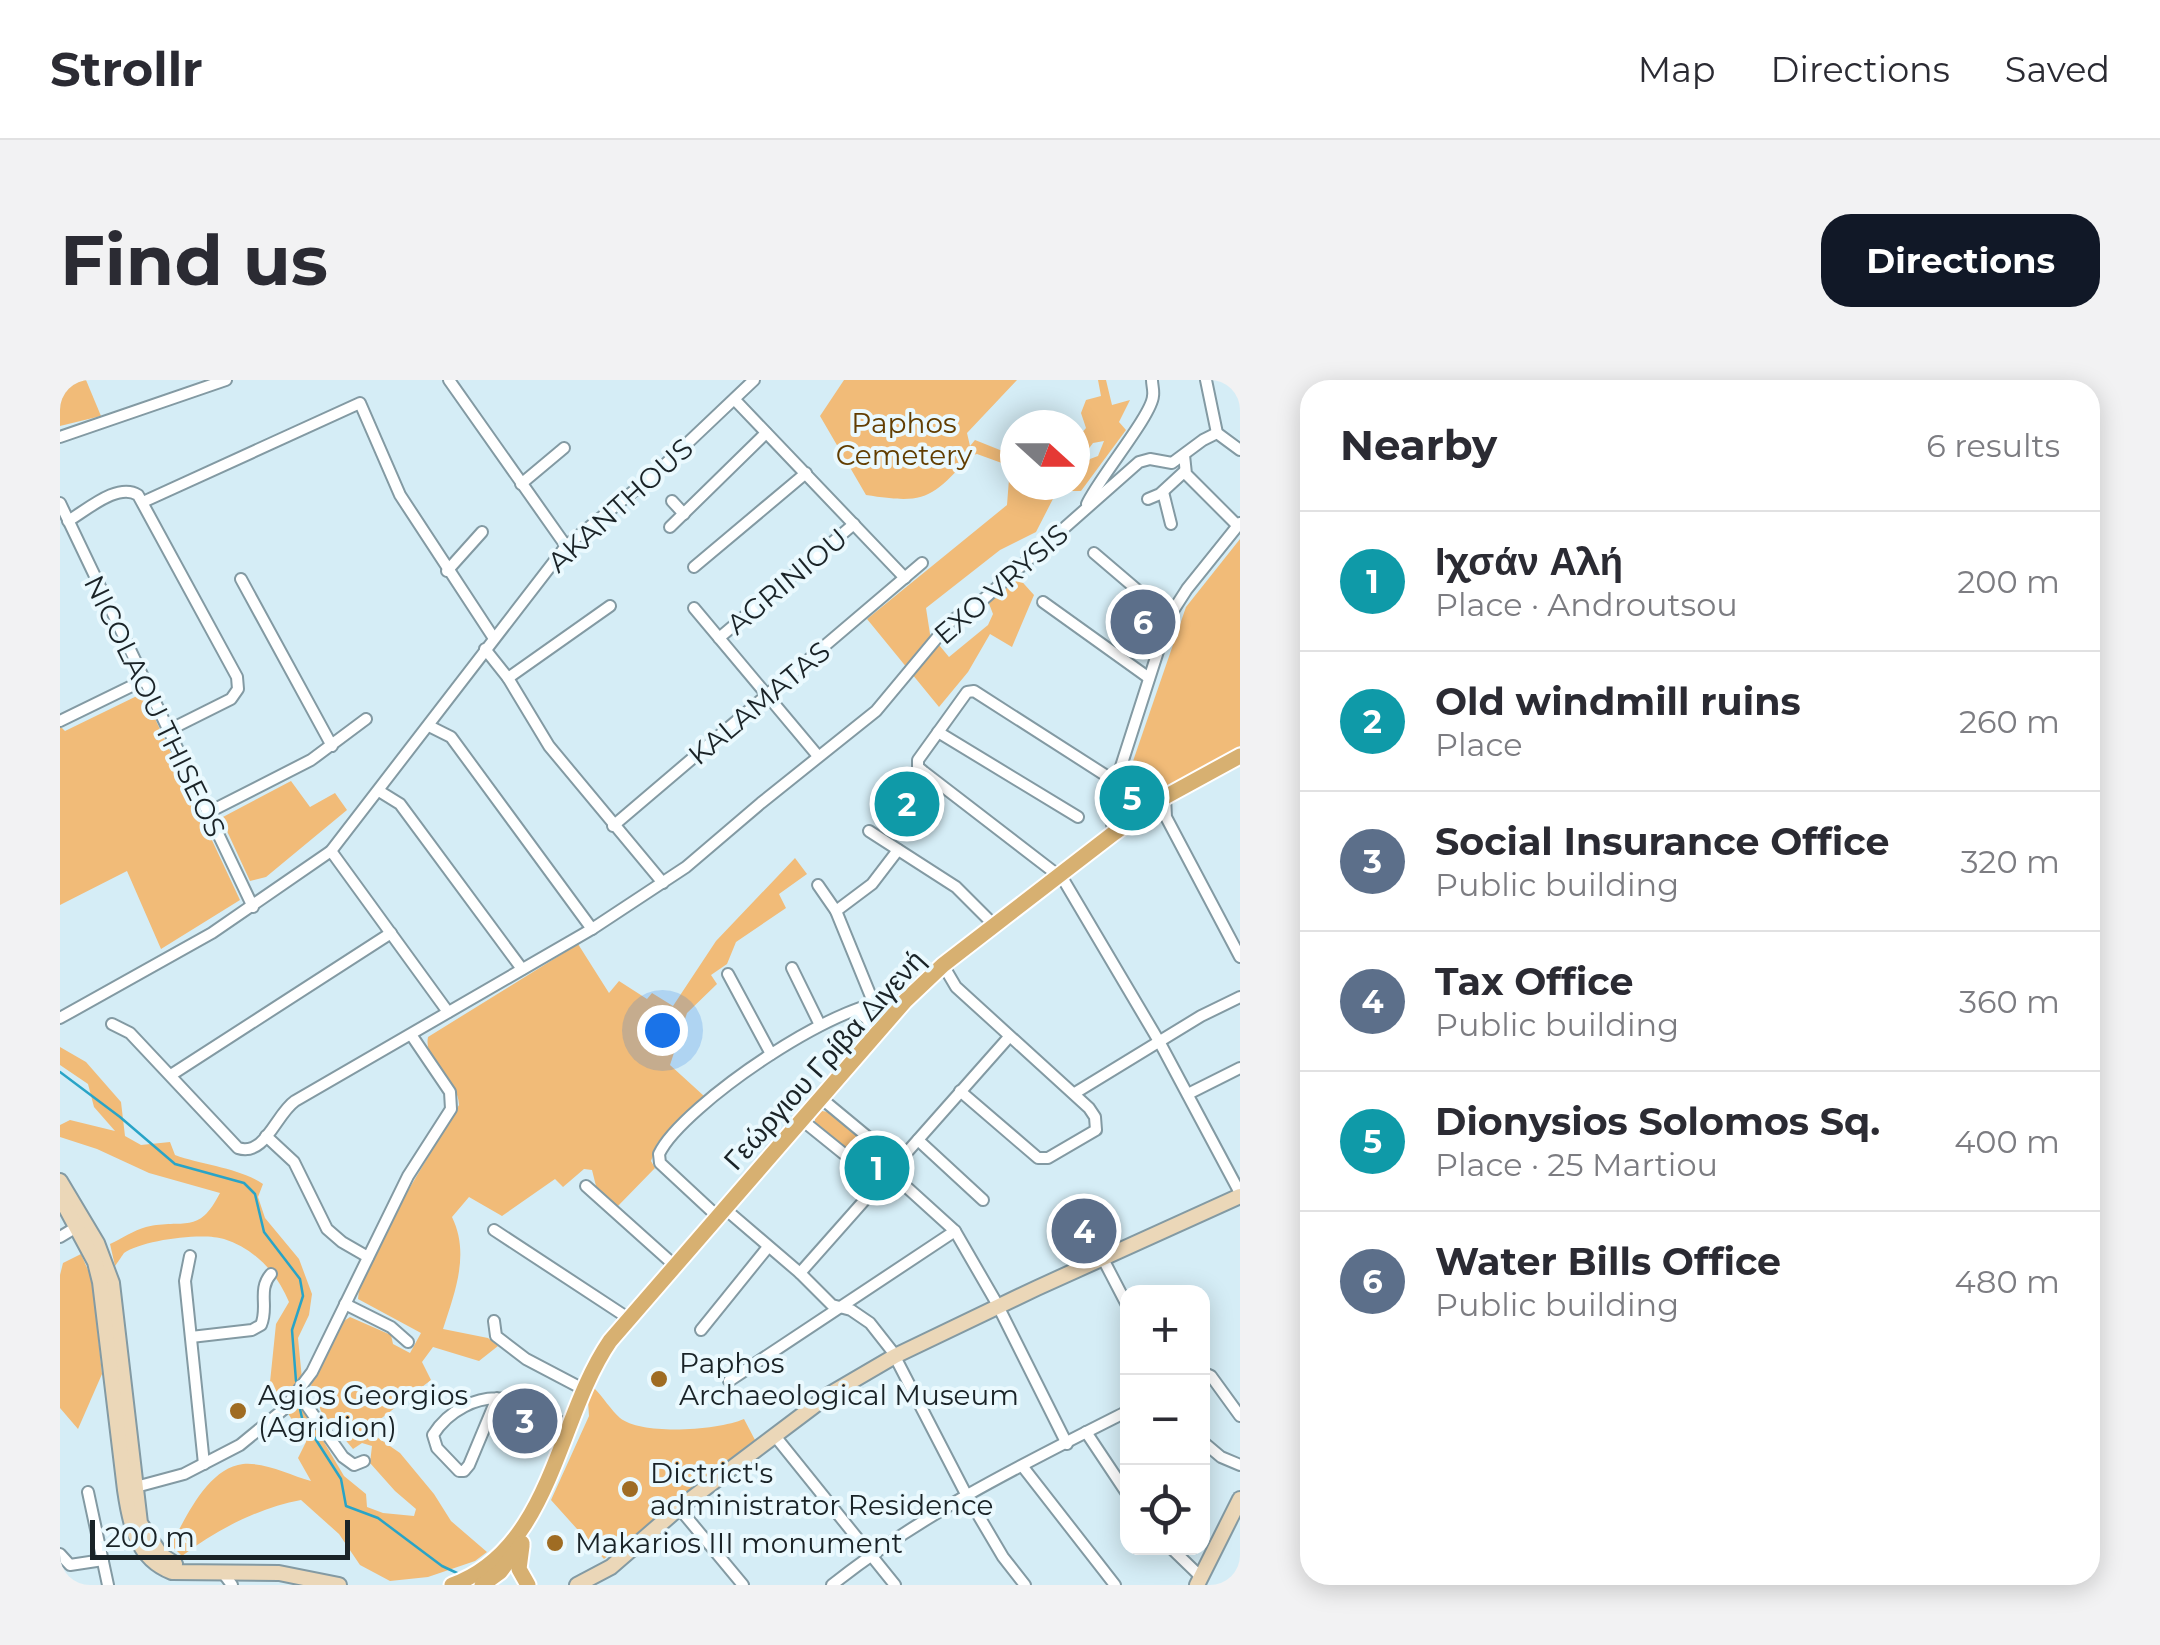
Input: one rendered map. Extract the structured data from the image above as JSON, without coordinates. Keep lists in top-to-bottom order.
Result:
{
  "streets": {
    "main road": ["Γεώργιου Γρίβα Διγενή"],
    "street": [
      "AKANTHOUS",
      "AGRINIOU",
      "EXO VRYSIS",
      "KALAMATAS",
      "NICOLAOU THISEOS"
    ]
  },
  "crossings": [
    ["AKANTHOUS", "NICOLAOU THISEOS"]
  ],
  "parks": ["Paphos Cemetery"],
  "places": [
    "Paphos Archaeological Museum",
    "Agios Georgios (Agridion)",
    "Dictrict's administrator Residence",
    "Makarios III monument"
  ],
  "scale_bar": "200 m",
  "north": "right",
  "page": {
    "header": "Strollr",
    "nav": ["Map", "Directions", "Saved"],
    "buttons": "Directions",
    "title": "Find us",
    "heading": ["Nearby", "6 results"],
    "list": [
      {
        "mark": "1",
        "name": "Ιχσάν Αλή",
        "note": "Place · Androutsou",
        "value": "200 m"
      },
      {
        "mark": "2",
        "name": "Old windmill ruins",
        "note": "Place",
        "value": "260 m"
      },
      {
        "mark": "3",
        "name": "Social Insurance Office",
        "note": "Public building",
        "value": "320 m"
      },
      {
        "mark": "4",
        "name": "Tax Office",
        "note": "Public building",
        "value": "360 m"
      },
      {
        "mark": "5",
        "name": "Dionysios Solomos Sq.",
        "note": "Place · 25 Martiou",
        "value": "400 m"
      },
      {
        "mark": "6",
        "name": "Water Bills Office",
        "note": "Public building",
        "value": "480 m"
      }
    ],
    "pins": [
      "6",
      "5",
      "2",
      "1",
      "4",
      "3"
    ],
    "map_buttons": ["+", "−"],
    "scale": "200 m"
  }
}
